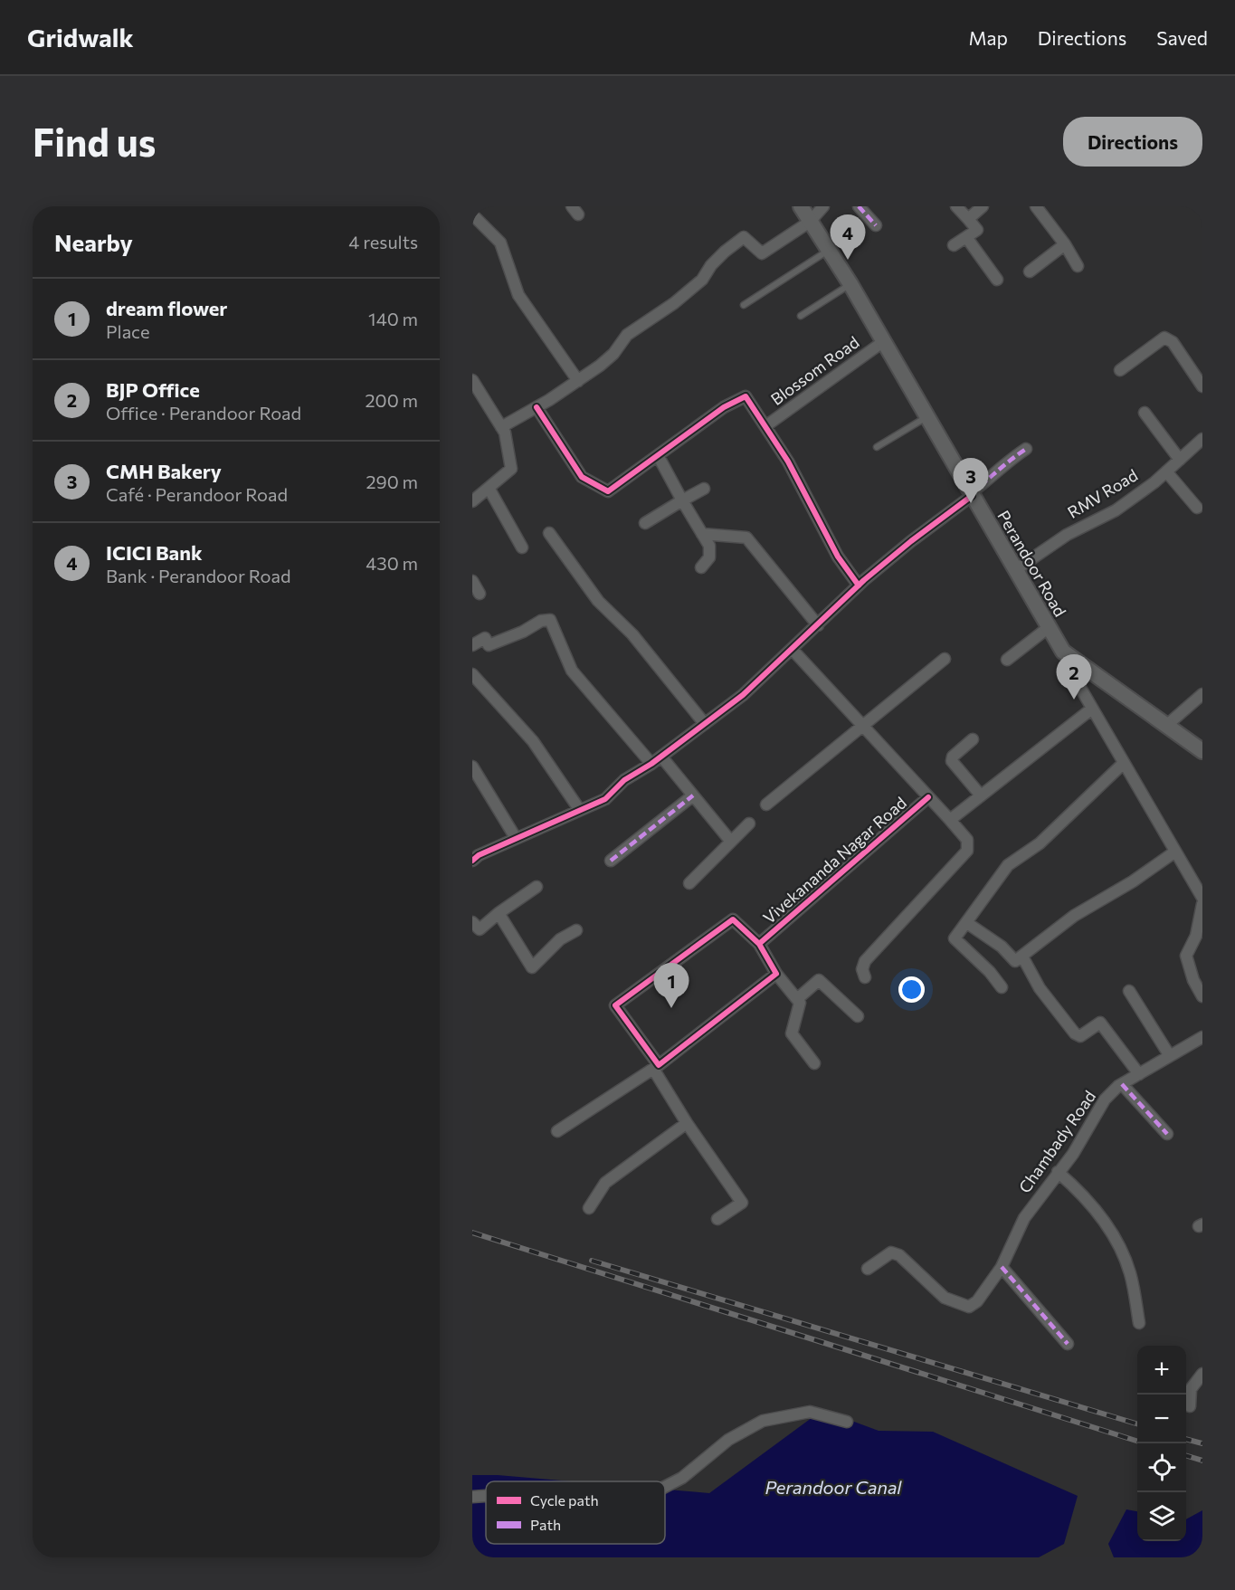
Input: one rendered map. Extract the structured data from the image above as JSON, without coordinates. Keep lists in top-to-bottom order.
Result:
{
  "streets": {
    "main road": ["Perandoor Road"],
    "street": [
      "Blossom Road",
      "RMV Road",
      "Vivekananda Nagar Road",
      "Chambady Road"
    ]
  },
  "crossings": [
    ["Blossom Road", "Perandoor Road"],
    ["RMV Road", "Perandoor Road"]
  ],
  "water": ["Perandoor Canal"],
  "legend": ["Cycle path", "Path"],
  "page": {
    "header": "Gridwalk",
    "nav": ["Map", "Directions", "Saved"],
    "buttons": "Directions",
    "title": "Find us",
    "heading": ["Nearby", "4 results"],
    "pins": [
      "4",
      "3",
      "2",
      "1"
    ],
    "list": [
      {
        "mark": "1",
        "name": "dream flower",
        "note": "Place",
        "value": "140 m"
      },
      {
        "mark": "2",
        "name": "BJP Office",
        "note": "Office · Perandoor Road",
        "value": "200 m"
      },
      {
        "mark": "3",
        "name": "CMH Bakery",
        "note": "Café · Perandoor Road",
        "value": "290 m"
      },
      {
        "mark": "4",
        "name": "ICICI Bank",
        "note": "Bank · Perandoor Road",
        "value": "430 m"
      }
    ],
    "map_buttons": ["+", "−"]
  }
}
